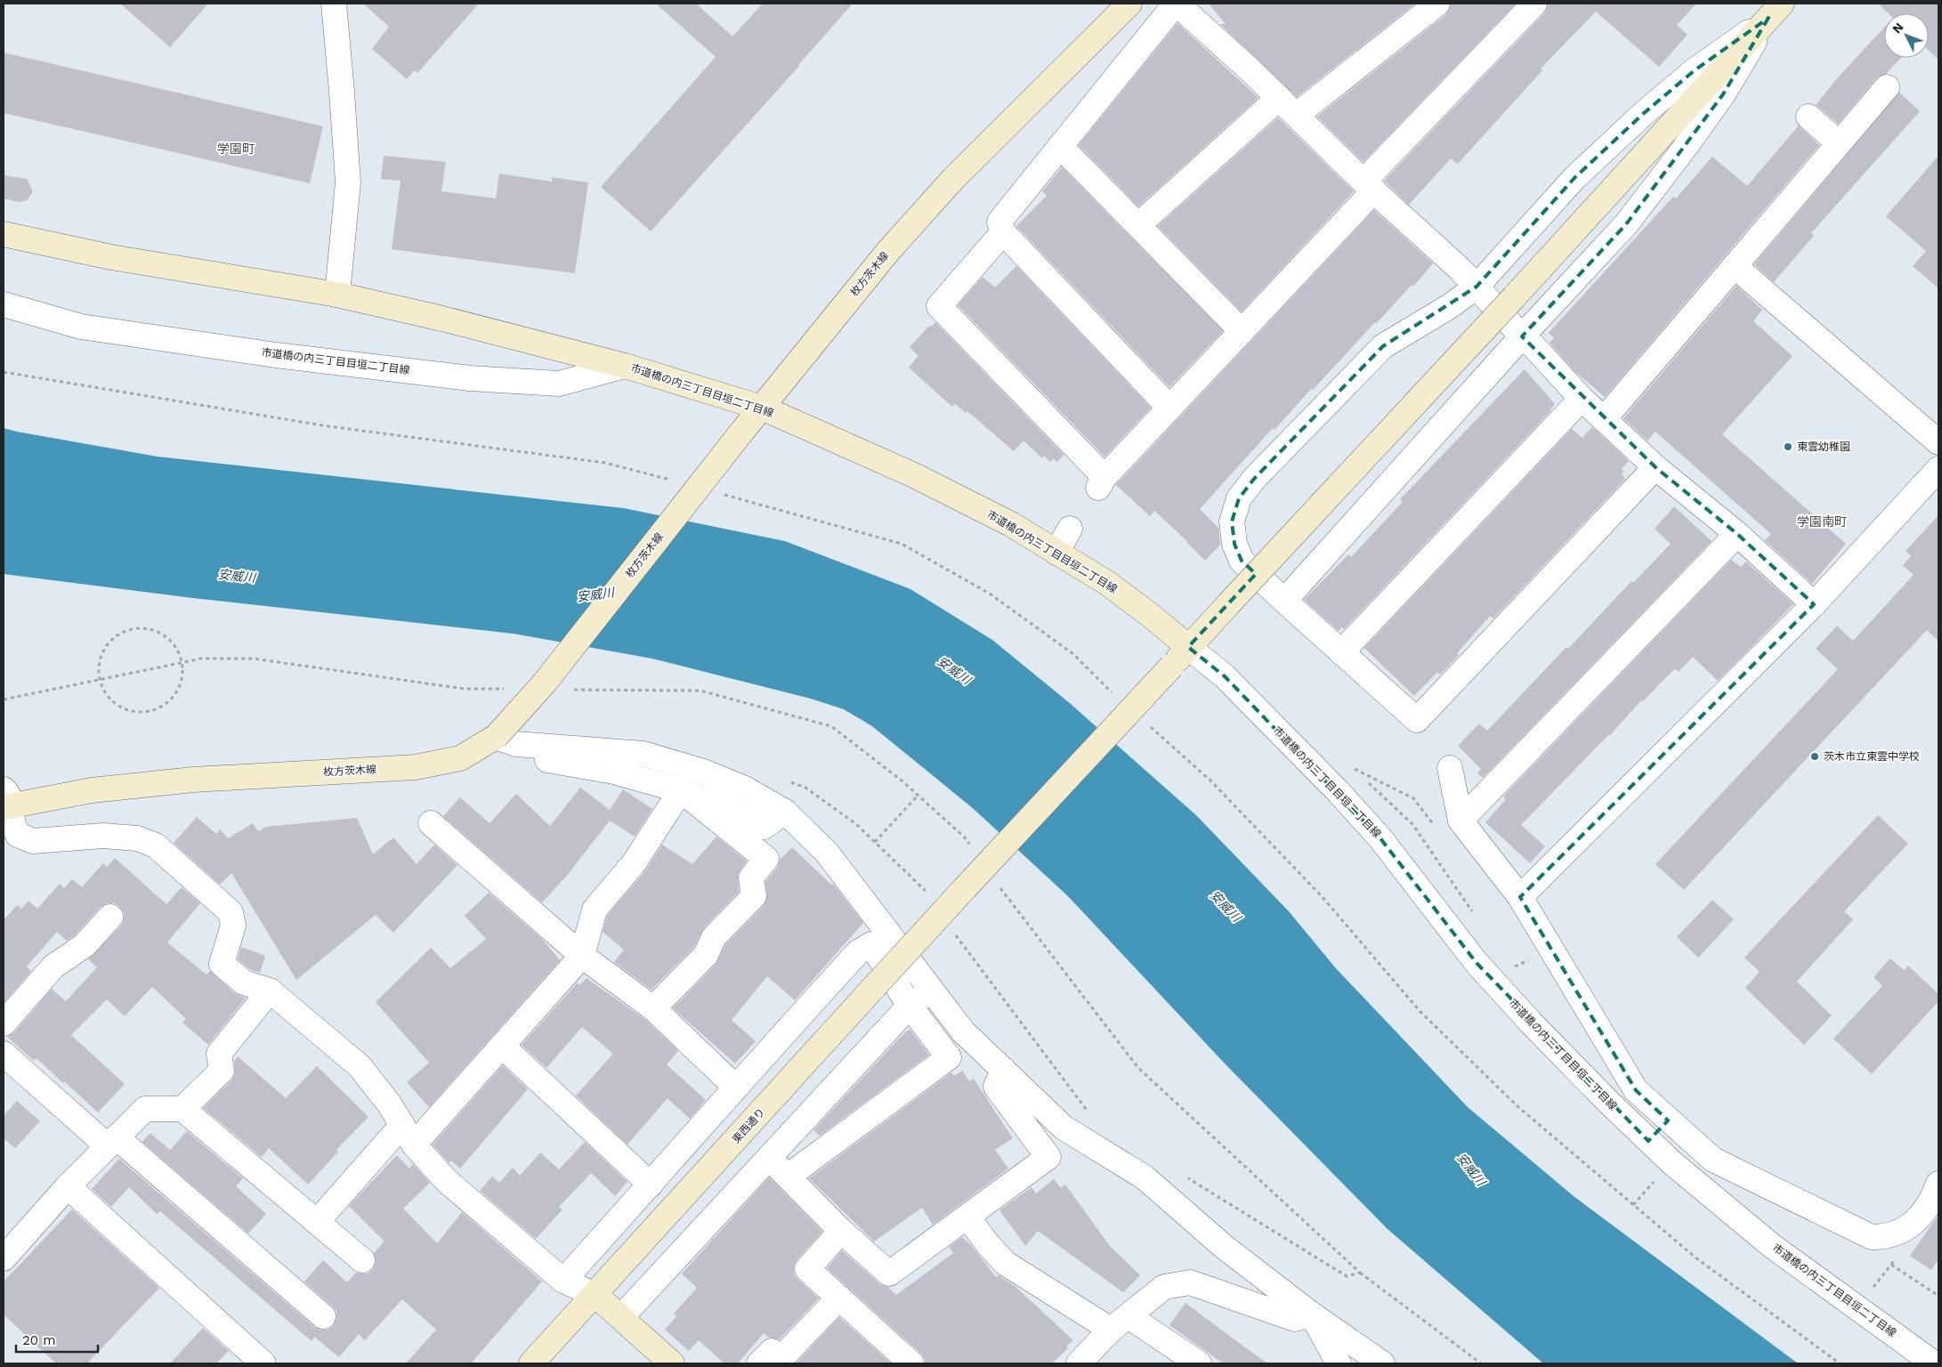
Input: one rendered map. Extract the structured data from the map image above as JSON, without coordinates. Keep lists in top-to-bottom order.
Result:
{
  "streets": {
    "street": ["枚方茨木線", "市道橋の内三丁目目垣二丁目線", "東西通り"]
  },
  "crossings": [
    ["枚方茨木線", "市道橋の内三丁目目垣二丁目線"],
    ["市道橋の内三丁目目垣二丁目線", "東西通り"]
  ],
  "districts": ["学園町", "学園南町"],
  "water": ["安威川"],
  "places": ["東雲幼稚園", "茨木市立東雲中学校"],
  "scale_bar": "20 m",
  "north": "top left"
}
